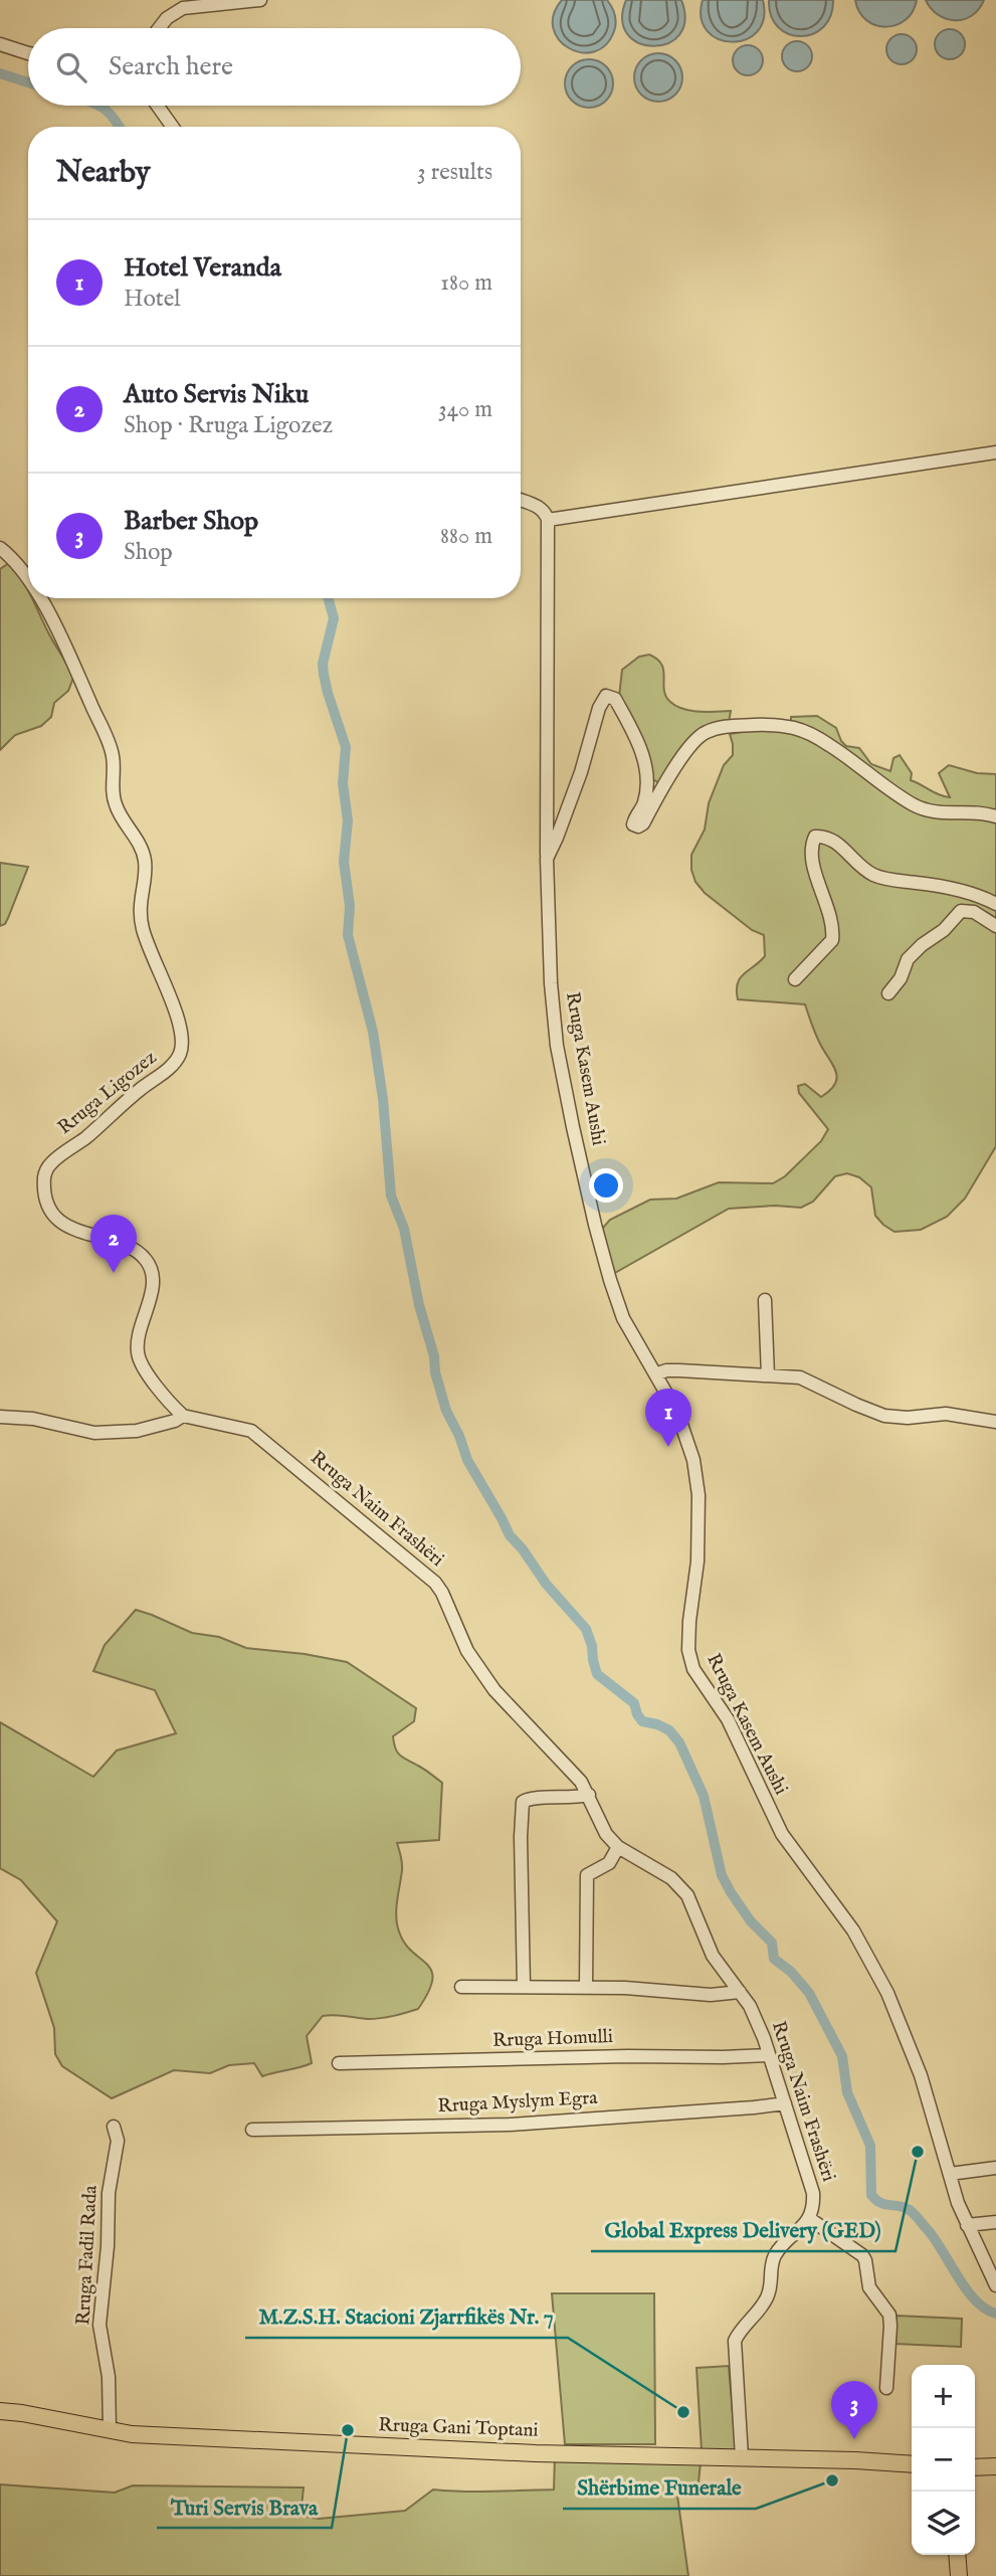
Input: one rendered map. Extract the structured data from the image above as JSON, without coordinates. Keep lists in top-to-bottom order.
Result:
{
  "streets": {
    "main road": ["Rruga Gani Toptani"],
    "street": [
      "Rruga Kasem Aushi",
      "Rruga Ligozez",
      "Rruga Naim Frashëri",
      "Rruga Homulli",
      "Rruga Myslym Egra",
      "Rruga Fadil Rada"
    ]
  },
  "crossings": [
    ["Rruga Ligozez", "Rruga Naim Frashëri"],
    ["Rruga Naim Frashëri", "Rruga Homulli"],
    ["Rruga Naim Frashëri", "Rruga Myslym Egra"],
    ["Rruga Fadil Rada", "Rruga Gani Toptani"]
  ],
  "places": [
    "Global Express Delivery (GED)",
    "M.Z.S.H. Stacioni Zjarrfikës Nr. 7",
    "Turi Servis Brava",
    "Shërbime Funerale"
  ],
  "page": {
    "search": "Search here",
    "heading": ["Nearby", "3 results"],
    "list": [
      {
        "mark": "1",
        "name": "Hotel Veranda",
        "note": "Hotel",
        "value": "180 m"
      },
      {
        "mark": "2",
        "name": "Auto Servis Niku",
        "note": "Shop · Rruga Ligozez",
        "value": "340 m"
      },
      {
        "mark": "3",
        "name": "Barber Shop",
        "note": "Shop",
        "value": "880 m"
      }
    ],
    "pins": ["2", "1", "3"],
    "map_buttons": ["+", "−"]
  }
}
